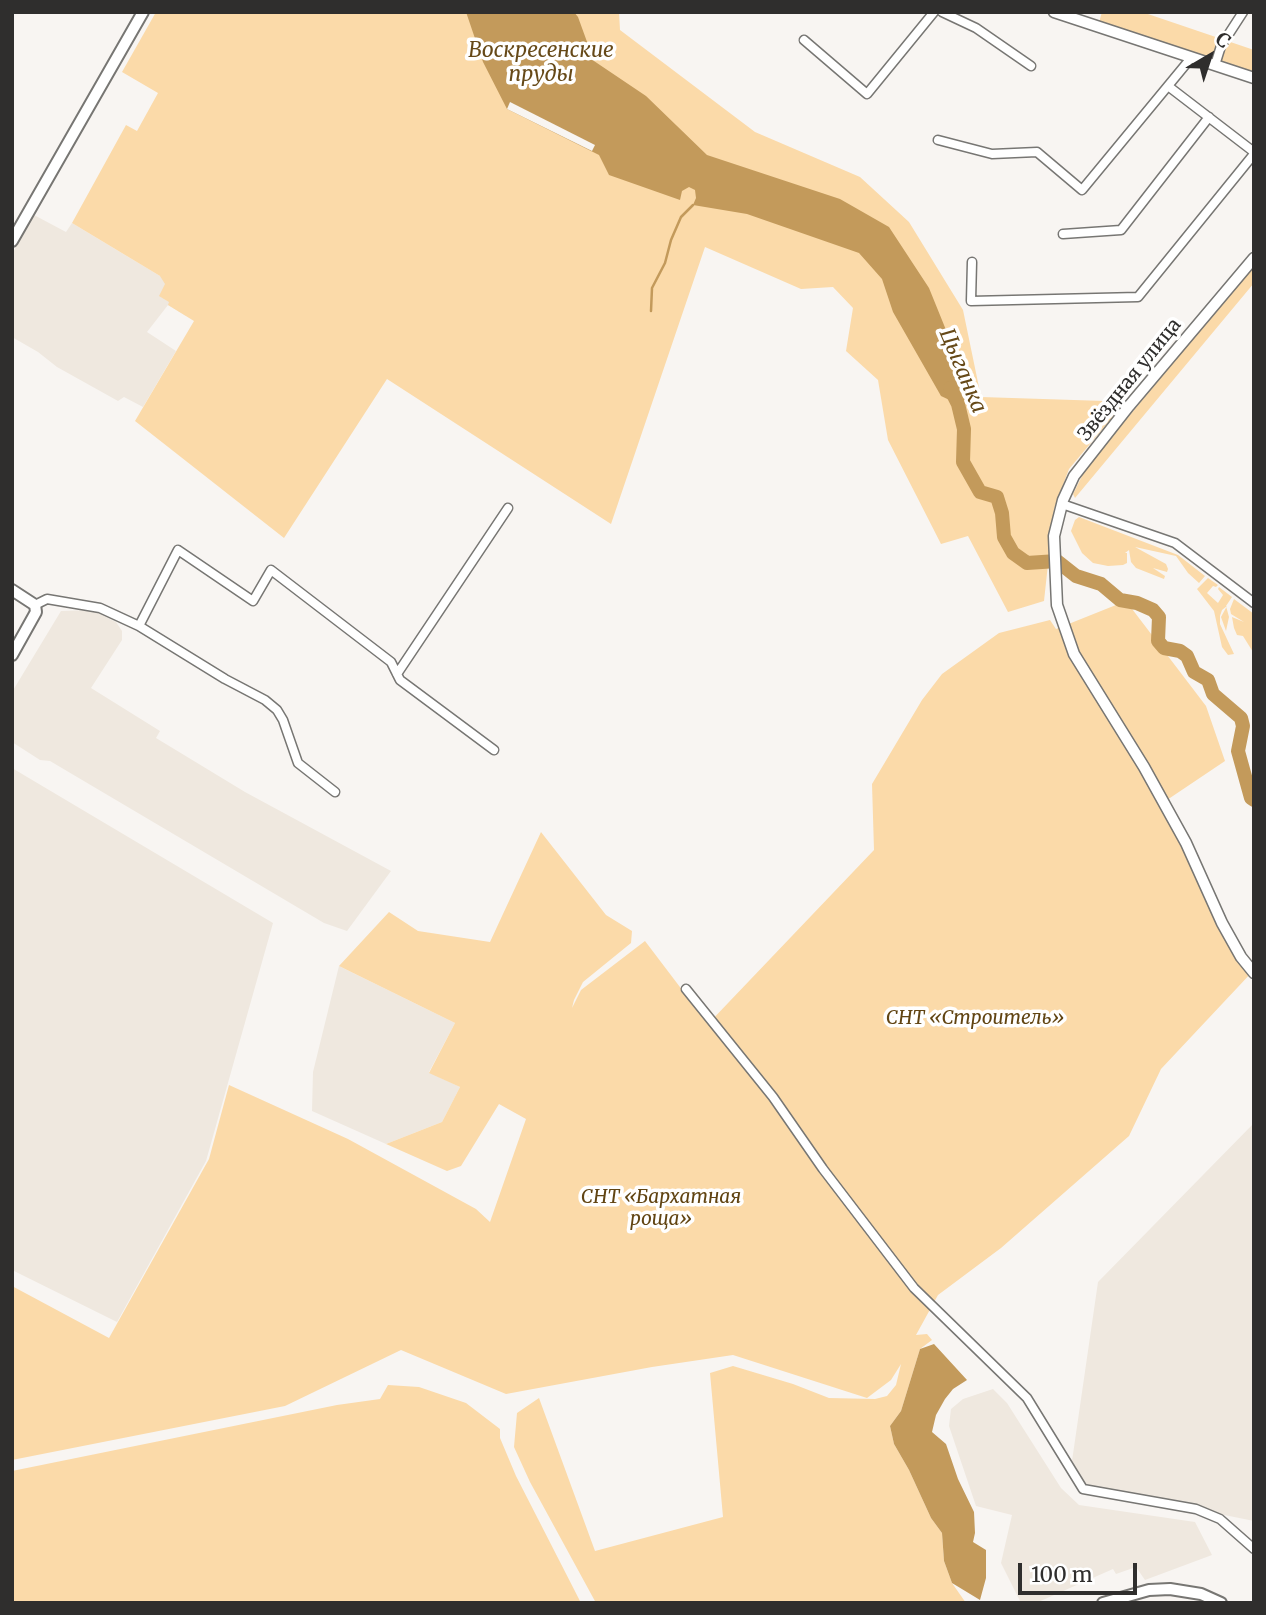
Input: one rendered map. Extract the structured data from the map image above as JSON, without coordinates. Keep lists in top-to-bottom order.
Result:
{
  "streets": {
    "street": ["Звёздная улица"]
  },
  "water": ["Воскресенские пруды", "Цыганка"],
  "parks": ["СНТ «Строитель»", "СНТ «Бархатная роща»"],
  "scale_bar": "100 m",
  "north": "top right"
}
